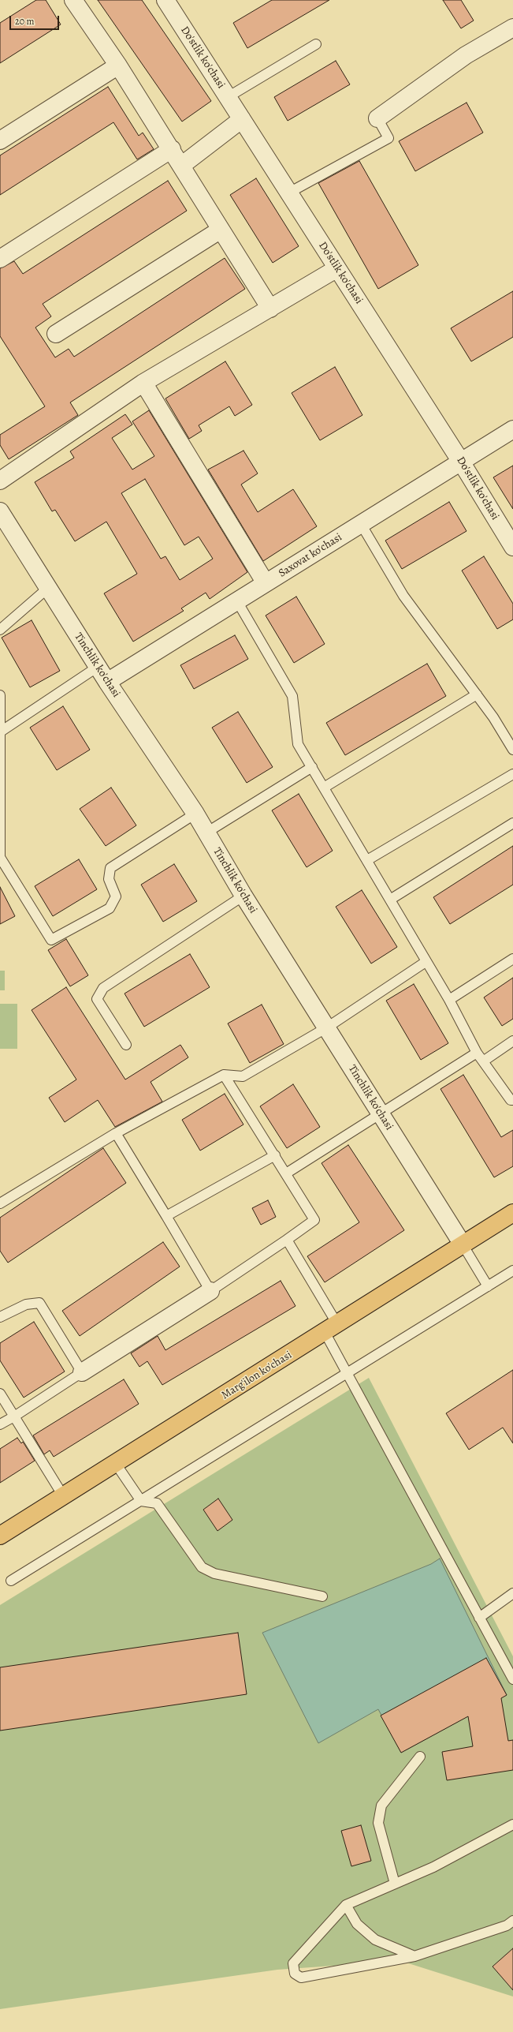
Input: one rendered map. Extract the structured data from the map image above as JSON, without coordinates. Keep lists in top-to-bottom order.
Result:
{
  "streets": {
    "main road": ["Marg'ilon ko'chasi"],
    "street": ["Do'stlik ko'chasi", "Saxovat ko'chasi", "Tinchlik ko'chasi"]
  },
  "crossings": [
    ["Do'stlik ko'chasi", "Saxovat ko'chasi"],
    ["Saxovat ko'chasi", "Tinchlik ko'chasi"],
    ["Tinchlik ko'chasi", "Marg'ilon ko'chasi"]
  ],
  "scale_bar": "20 m"
}
